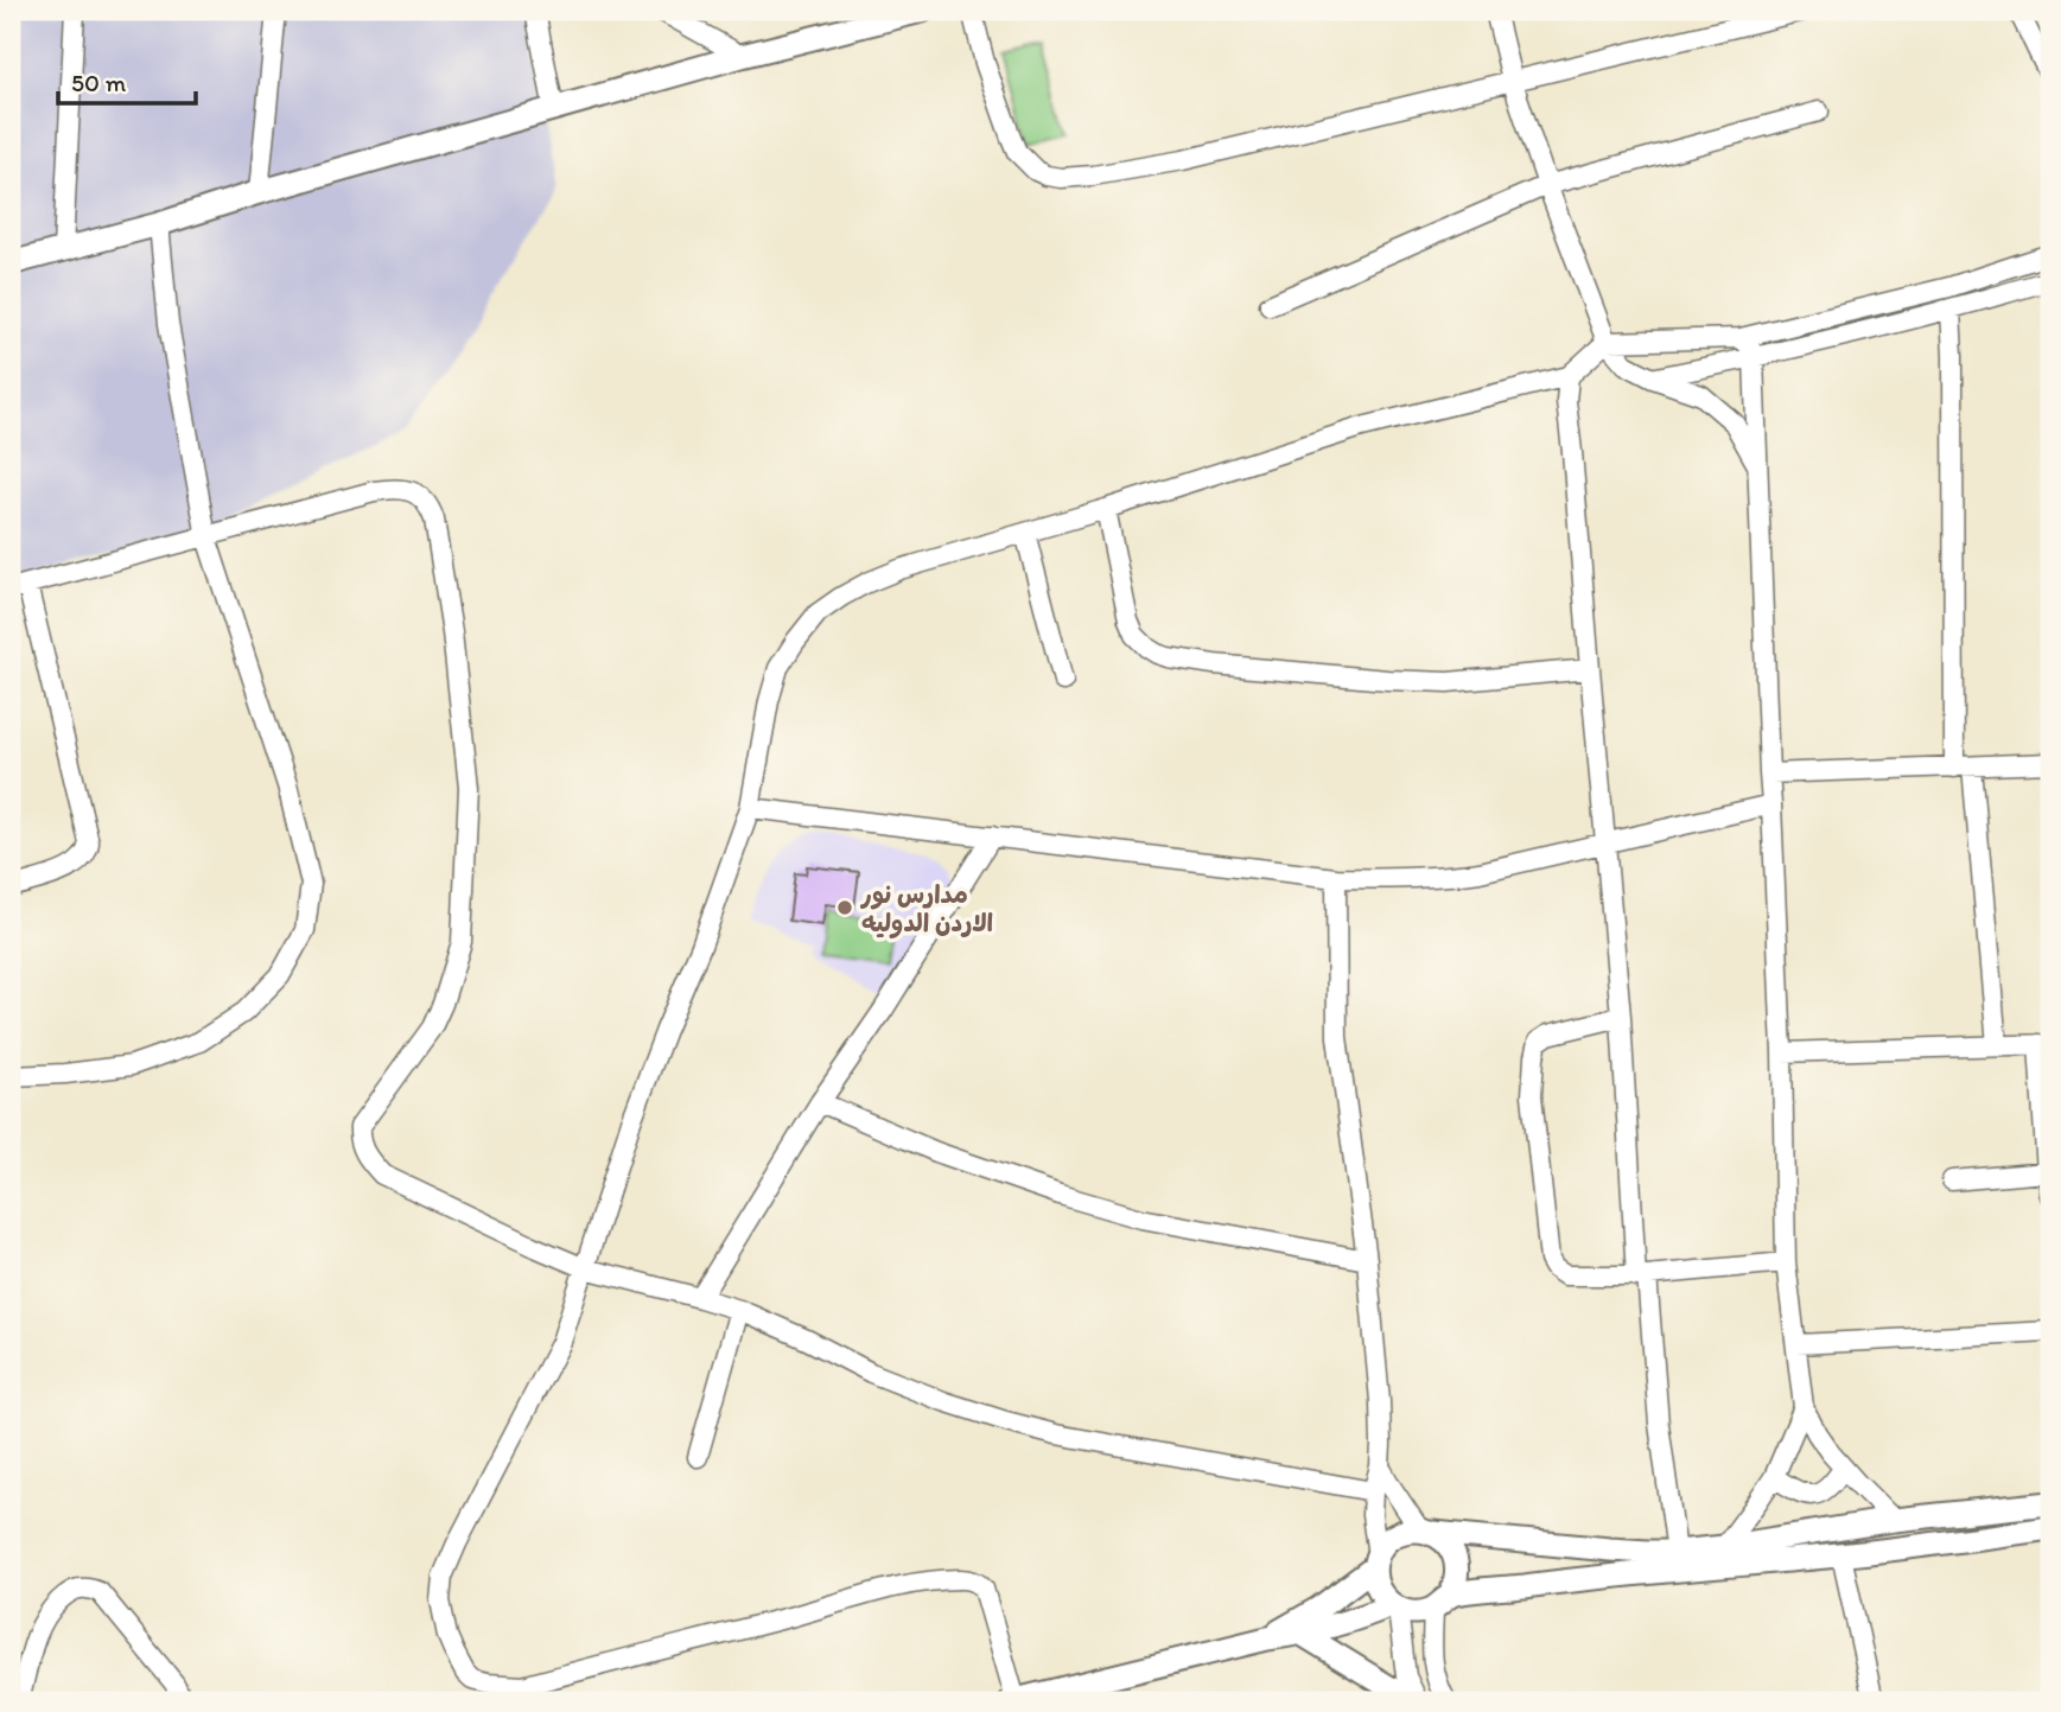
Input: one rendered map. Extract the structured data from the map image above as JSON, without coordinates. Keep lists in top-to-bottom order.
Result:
{
  "places": ["مدارس نور الاردن الدوليه"],
  "scale_bar": "50 m"
}
